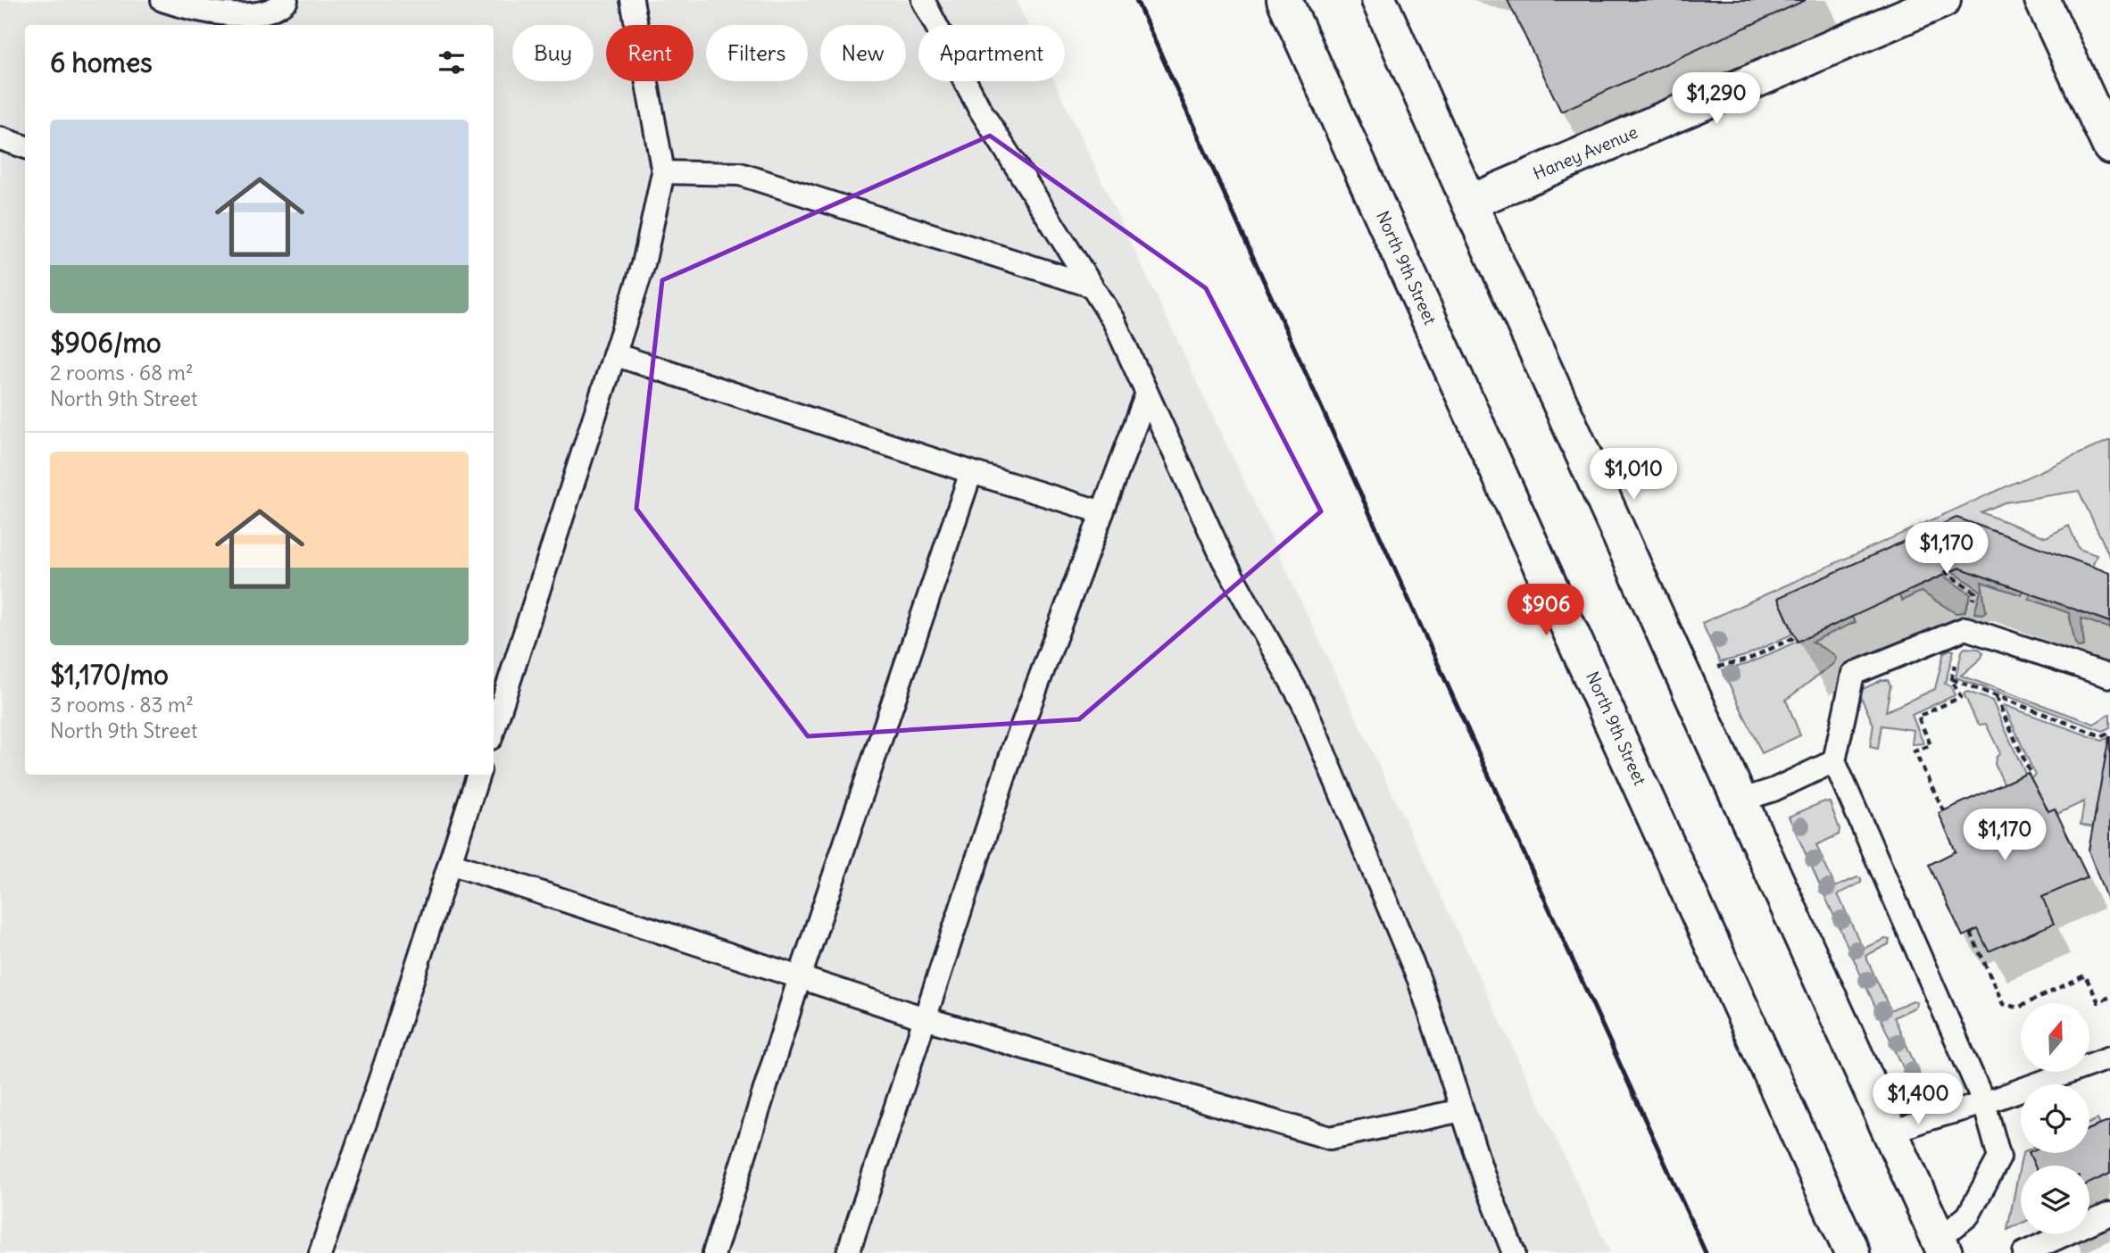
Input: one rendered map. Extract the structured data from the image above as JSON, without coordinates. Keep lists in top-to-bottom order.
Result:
{
  "streets": {
    "street": ["Haney Avenue", "North 9th Street"]
  },
  "north": "top",
  "page": {
    "chip": [
      "Buy",
      "Rent",
      "Filters",
      "New",
      "Apartment"
    ],
    "heading": "6 homes",
    "price": [
      "$1,290",
      "$1,010",
      "$1,170",
      "$906",
      "$1,170",
      "$1,400"
    ],
    "list": [
      {
        "name": "$906/mo",
        "note": "2 rooms · 68 m² · North 9th Street"
      },
      {
        "name": "$1,170/mo",
        "note": "3 rooms · 83 m² · North 9th Street"
      }
    ]
  }
}
